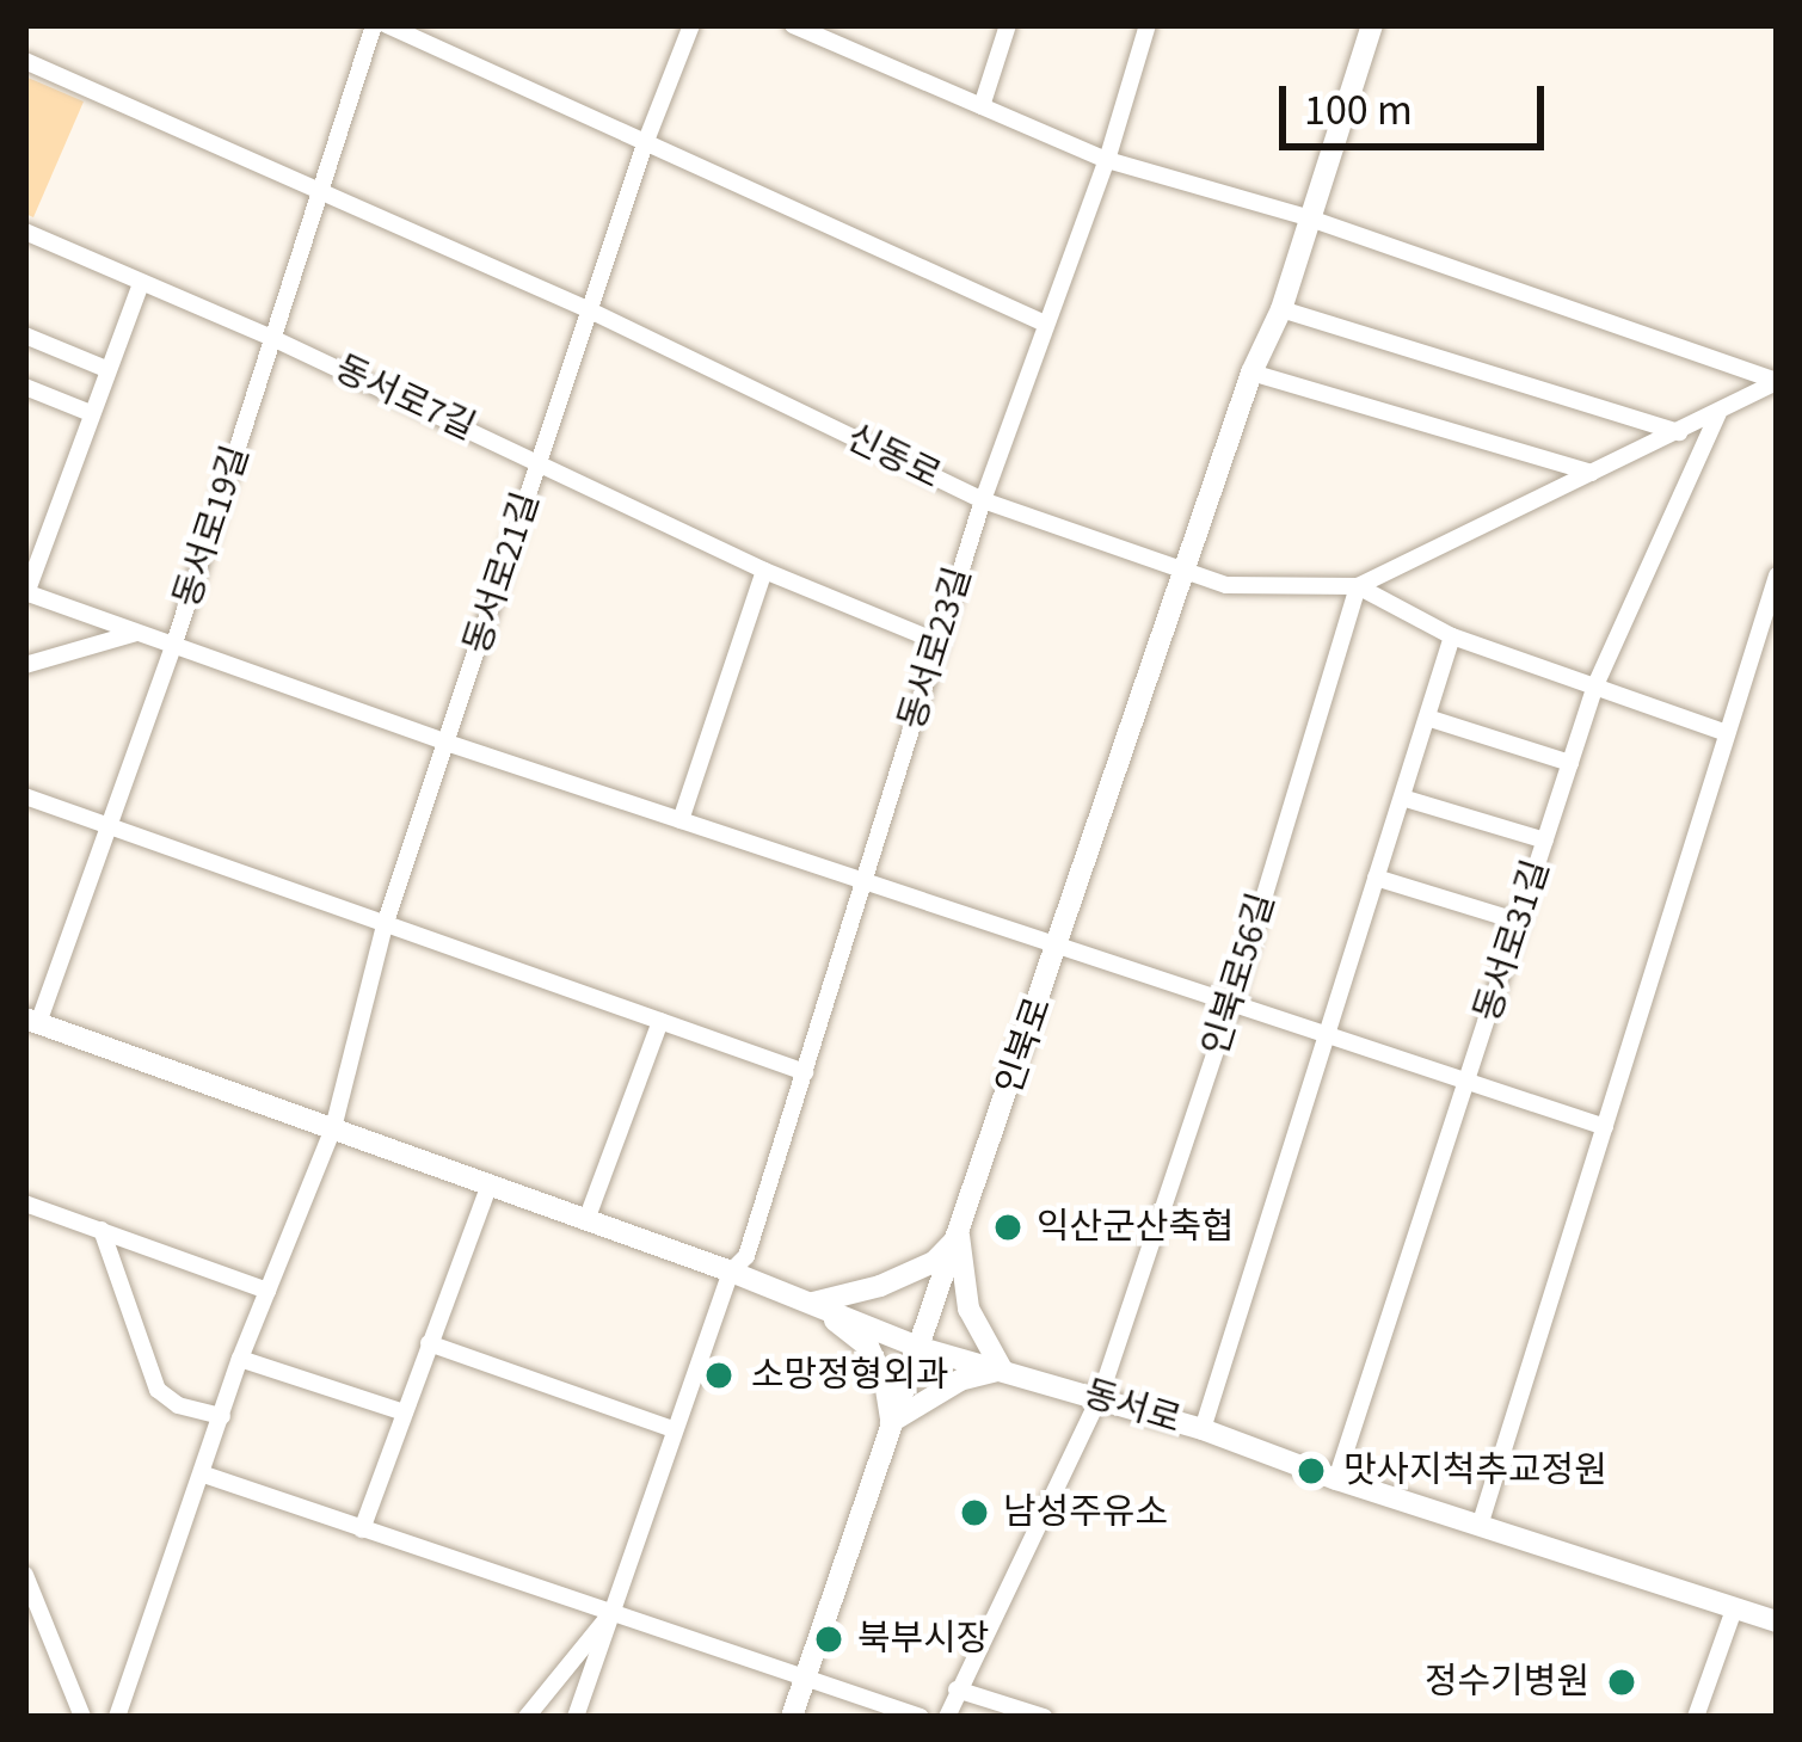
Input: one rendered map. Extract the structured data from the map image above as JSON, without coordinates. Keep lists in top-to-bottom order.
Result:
{
  "streets": {
    "street": [
      "동서로7길",
      "신동로",
      "동서로19길",
      "동서로21길",
      "동서로23길",
      "동서로31길",
      "인북로56길",
      "인북로",
      "동서로"
    ]
  },
  "crossings": [
    ["동서로7길", "동서로19길"],
    ["동서로7길", "동서로21길"],
    ["동서로7길", "동서로23길"],
    ["신동로", "동서로19길"],
    ["신동로", "동서로21길"],
    ["신동로", "동서로23길"],
    ["신동로", "동서로31길"],
    ["신동로", "인북로56길"],
    ["신동로", "인북로"],
    ["동서로19길", "동서로"],
    ["동서로21길", "동서로"],
    ["동서로23길", "동서로"],
    ["동서로31길", "동서로"],
    ["인북로56길", "동서로"],
    ["인북로", "동서로"]
  ],
  "places": [
    "익산군산축협",
    "소망정형외과",
    "맛사지척추교정원",
    "남성주유소",
    "북부시장",
    "정수기병원"
  ],
  "scale_bar": "100 m"
}
